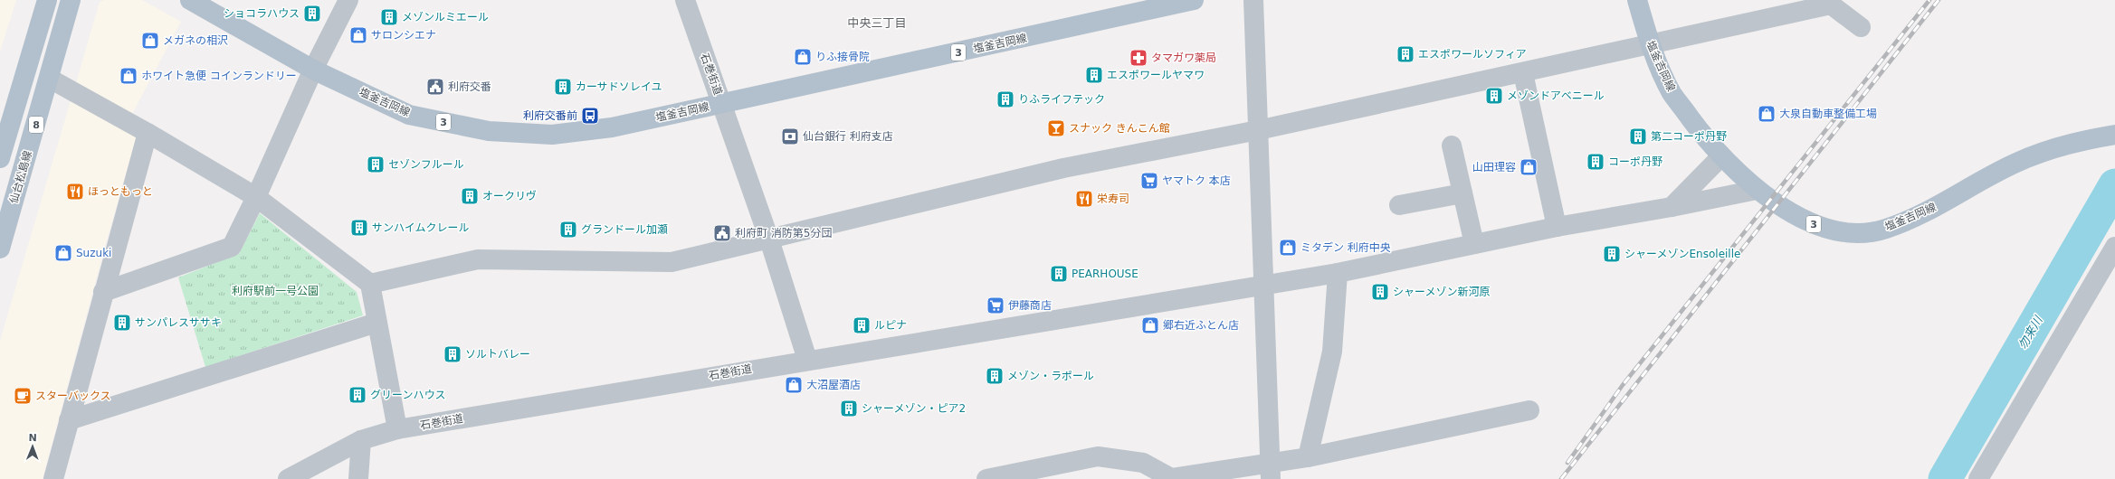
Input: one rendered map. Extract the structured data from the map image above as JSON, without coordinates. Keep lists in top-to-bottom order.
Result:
{
  "streets": {
    "main road": [
      "塩釜吉岡線",
      "3",
      "8",
      "仙台松島線"
    ],
    "street": ["石巻街道"]
  },
  "crossings": [
    ["塩釜吉岡線", "石巻街道"]
  ],
  "districts": ["中央三丁目"],
  "water": ["勿来川"],
  "parks": ["利府駅前一号公園"],
  "places": {
    "building": [
      "ショコラハウス",
      "メゾンルミエール",
      "エスポワールソフィア",
      "エスポワールヤマワ",
      "カーサドソレイユ",
      "メゾンドアベニール",
      "りふライフテック",
      "第二コーポ丹野",
      "コーポ丹野",
      "セゾンフルール",
      "オークリヴ",
      "サンハイムクレール",
      "グランドール加瀬",
      "シャーメゾンEnsoleille",
      "PEARHOUSE",
      "シャーメゾン新河原",
      "サンパレスササキ",
      "ルピナ",
      "ソルトバレー",
      "メゾン・ラポール",
      "グリーンハウス",
      "シャーメゾン・ピア2"
    ],
    "shop": [
      "サロンシエナ",
      "メガネの相沢",
      "りふ接骨院",
      "ホワイト急便 コインランドリー",
      "大泉自動車整備工場",
      "山田理容",
      "ミタデン 利府中央",
      "Suzuki",
      "郷右近ふとん店",
      "大沼屋酒店"
    ],
    "pharmacy": ["タマガワ薬局"],
    "public building": ["利府交番", "利府町 消防第5分団"],
    "bus stop": ["利府交番前"],
    "bar": ["スナック きんこん館"],
    "bank": ["仙台銀行 利府支店"],
    "supermarket": ["ヤマトク 本店", "伊藤商店"],
    "restaurant": ["ほっともっと", "栄寿司"],
    "cafe": ["スターバックス"]
  },
  "north": "top"
}
